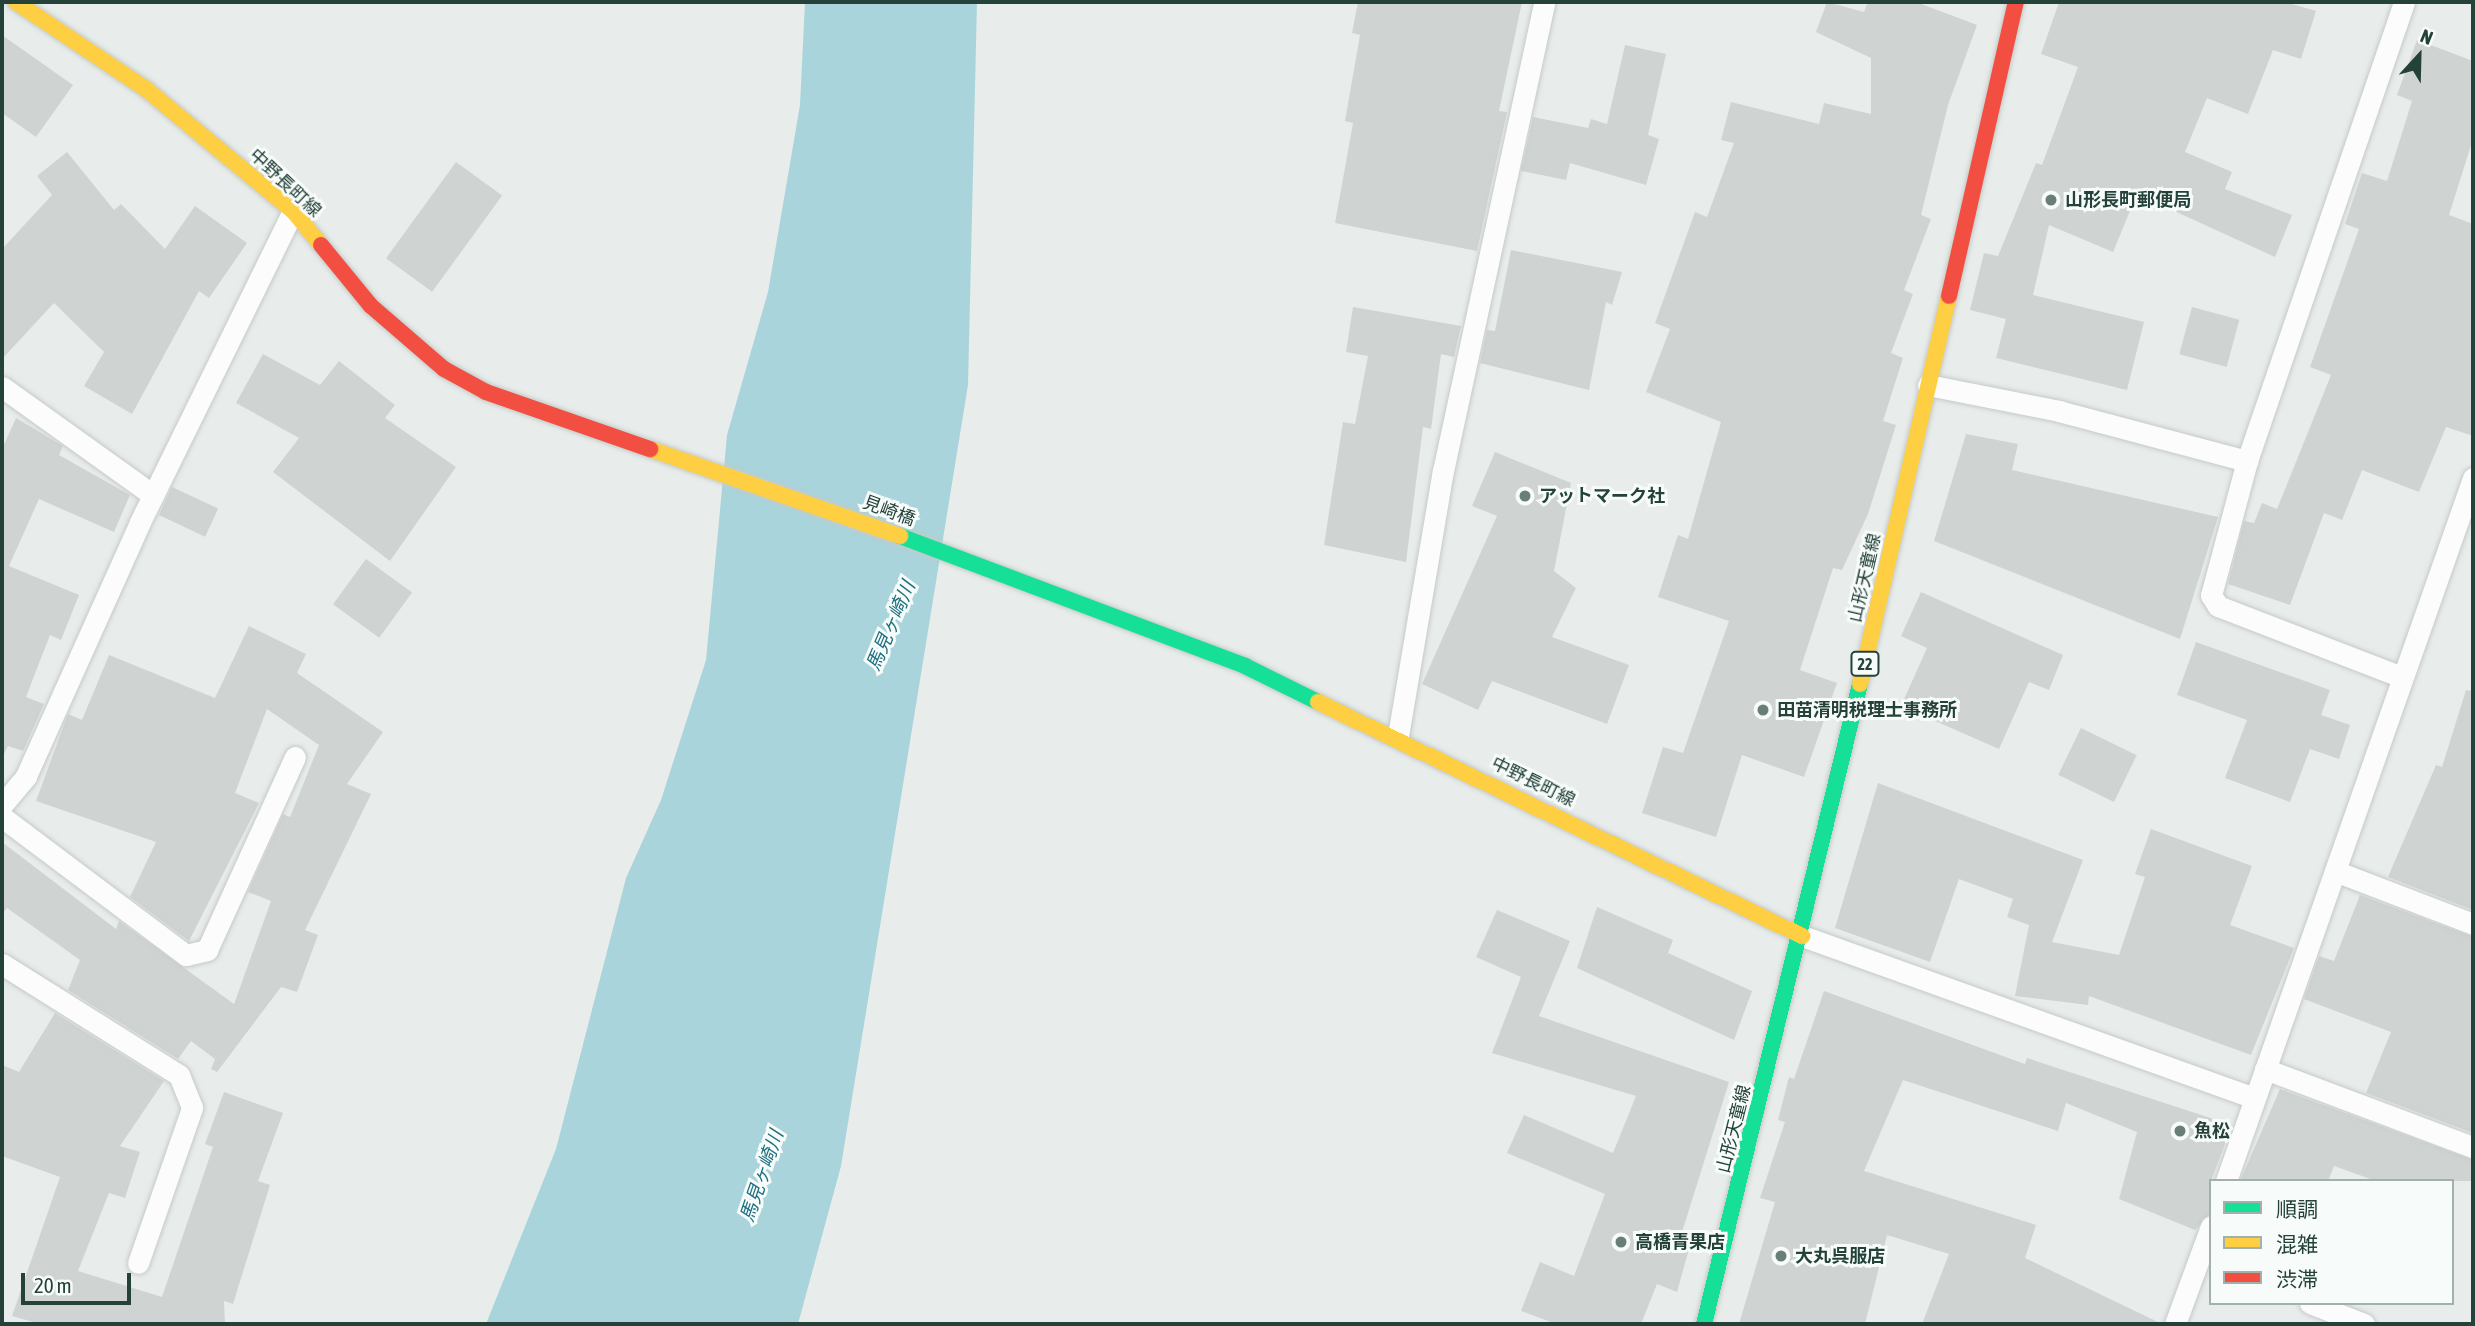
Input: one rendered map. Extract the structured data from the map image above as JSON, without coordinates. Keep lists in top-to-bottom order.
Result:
{
  "streets": {
    "main road": [
      "中野長町線",
      "見崎橋",
      "山形天童線",
      "22"
    ]
  },
  "crossings": [
    ["中野長町線", "見崎橋"],
    ["中野長町線", "山形天童線"]
  ],
  "water": ["馬見ヶ崎川"],
  "places": [
    "山形長町郵便局",
    "アットマーク社",
    "田苗清明税理士事務所",
    "魚松",
    "高橋青果店",
    "大丸呉服店"
  ],
  "legend": ["順調", "混雑", "渋滞"],
  "scale_bar": "20 m",
  "north": "top"
}
